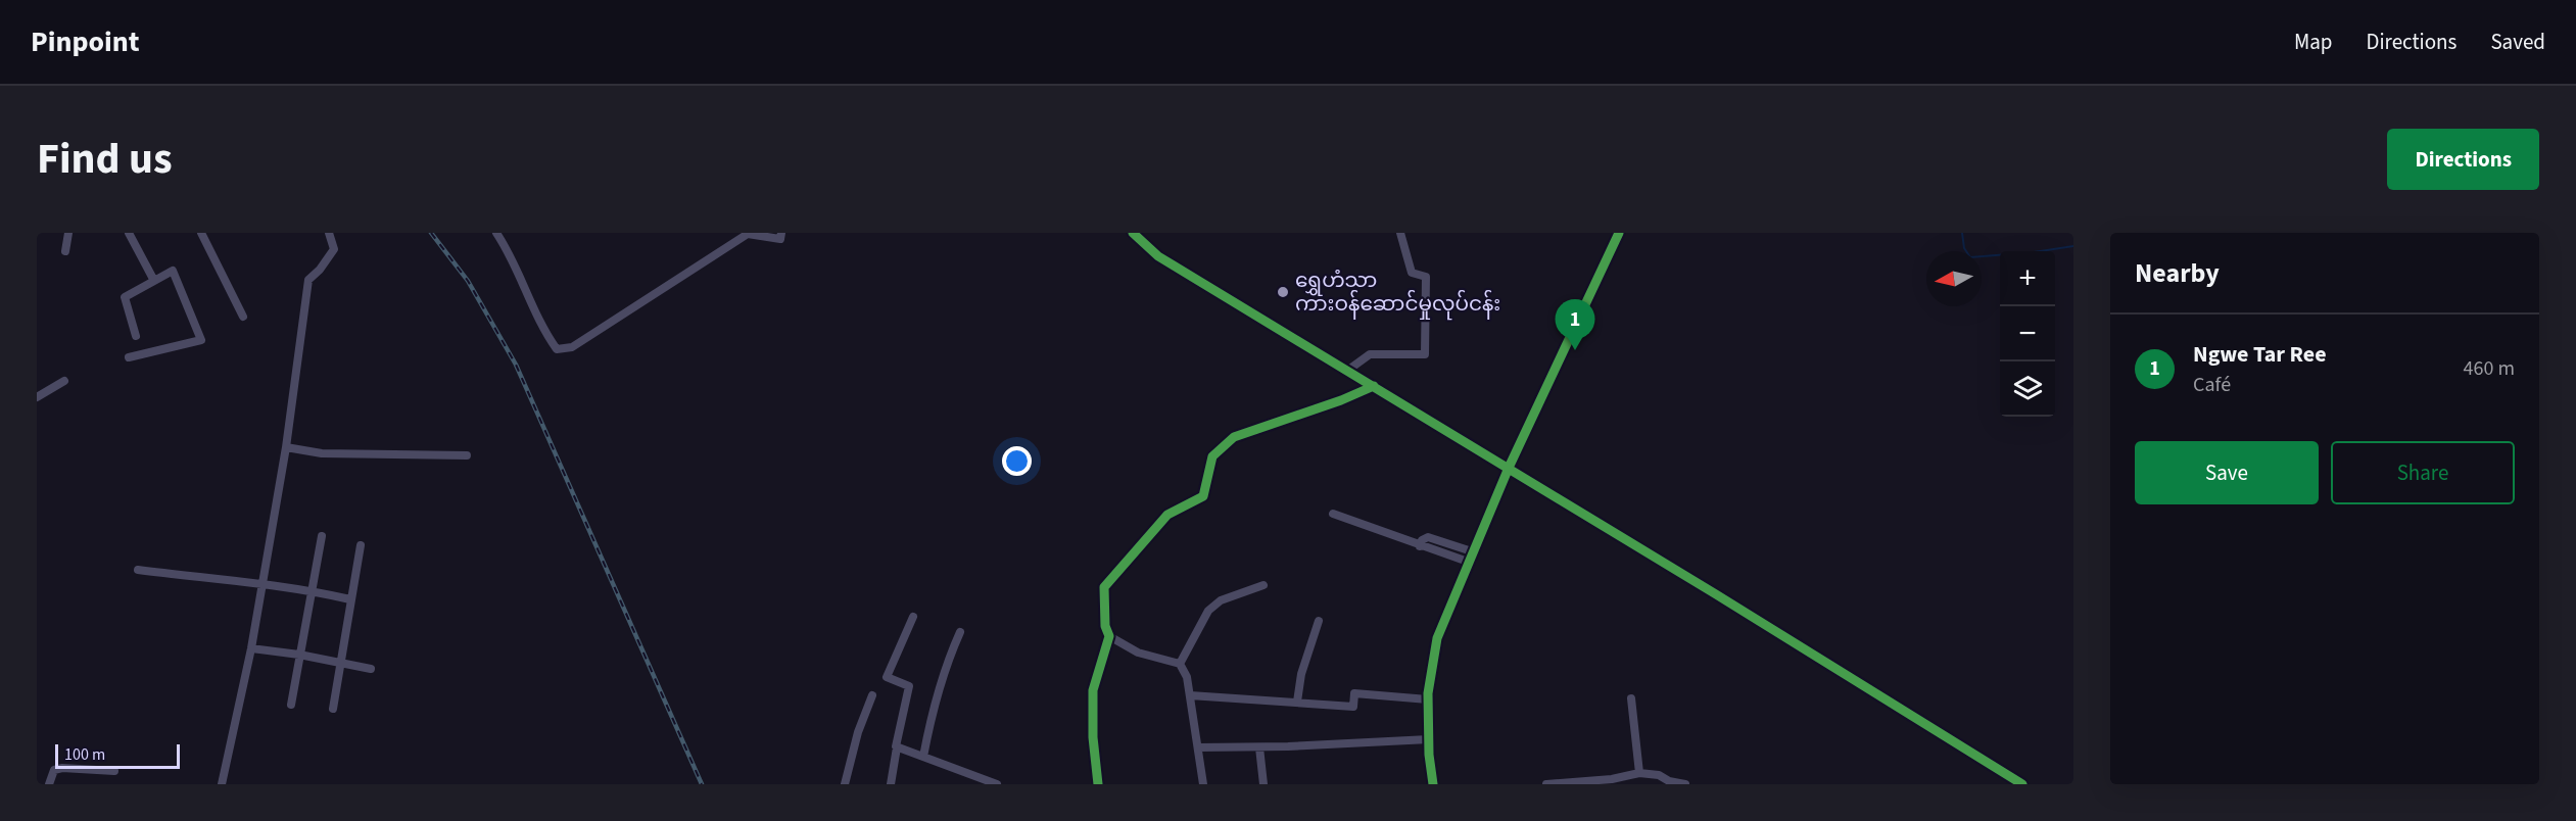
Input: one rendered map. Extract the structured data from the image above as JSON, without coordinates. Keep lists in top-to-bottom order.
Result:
{
  "places": ["ရွှေဟံသာ ကားဝန်ဆောင်မှုလုပ်ငန်း"],
  "scale_bar": "100 m",
  "north": "left",
  "page": {
    "header": "Pinpoint",
    "nav": ["Map", "Directions", "Saved"],
    "title": "Find us",
    "buttons": [
      "Directions",
      ["Save", "Share"]
    ],
    "heading": "Nearby",
    "map_buttons": ["+", "−"],
    "pins": "1",
    "list": [
      {
        "mark": "1",
        "name": "Ngwe Tar Ree",
        "note": "Café",
        "value": "460 m"
      }
    ],
    "scale": "100 m"
  }
}
